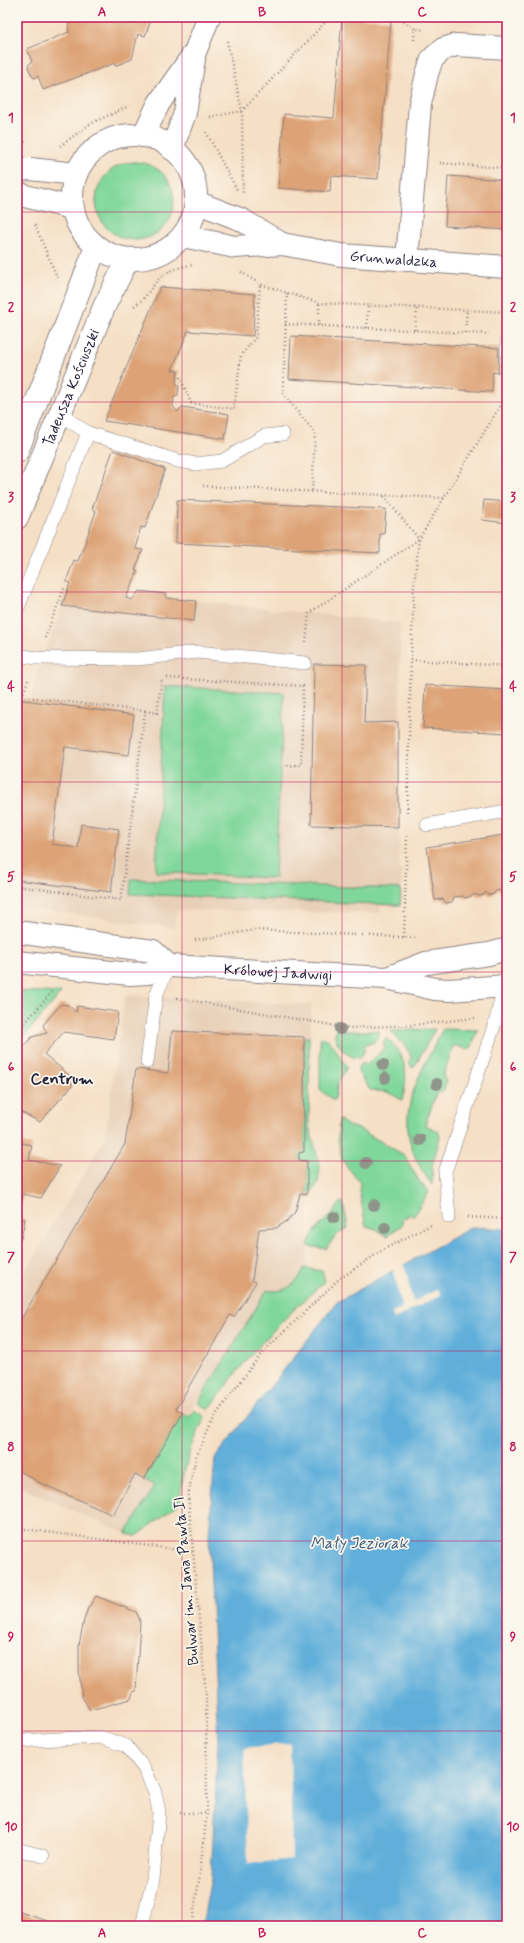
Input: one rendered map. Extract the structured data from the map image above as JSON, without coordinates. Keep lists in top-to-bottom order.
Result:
{
  "streets": {
    "street": ["Grunwaldzka", "Tadeusza Kościuszki", "Królowej Jadwigi"],
    "path": ["Bulwar im. Jana Pawła II"]
  },
  "crossings": [
    ["Grunwaldzka", "Tadeusza Kościuszki"]
  ],
  "districts": ["Centrum"],
  "water": ["Mały Jeziorak"],
  "grid": {
    "columns": ["A", "B", "C"],
    "rows": [
      "1",
      "2",
      "3",
      "4",
      "5",
      "6",
      "7",
      "8",
      "9",
      "10"
    ]
  }
}
